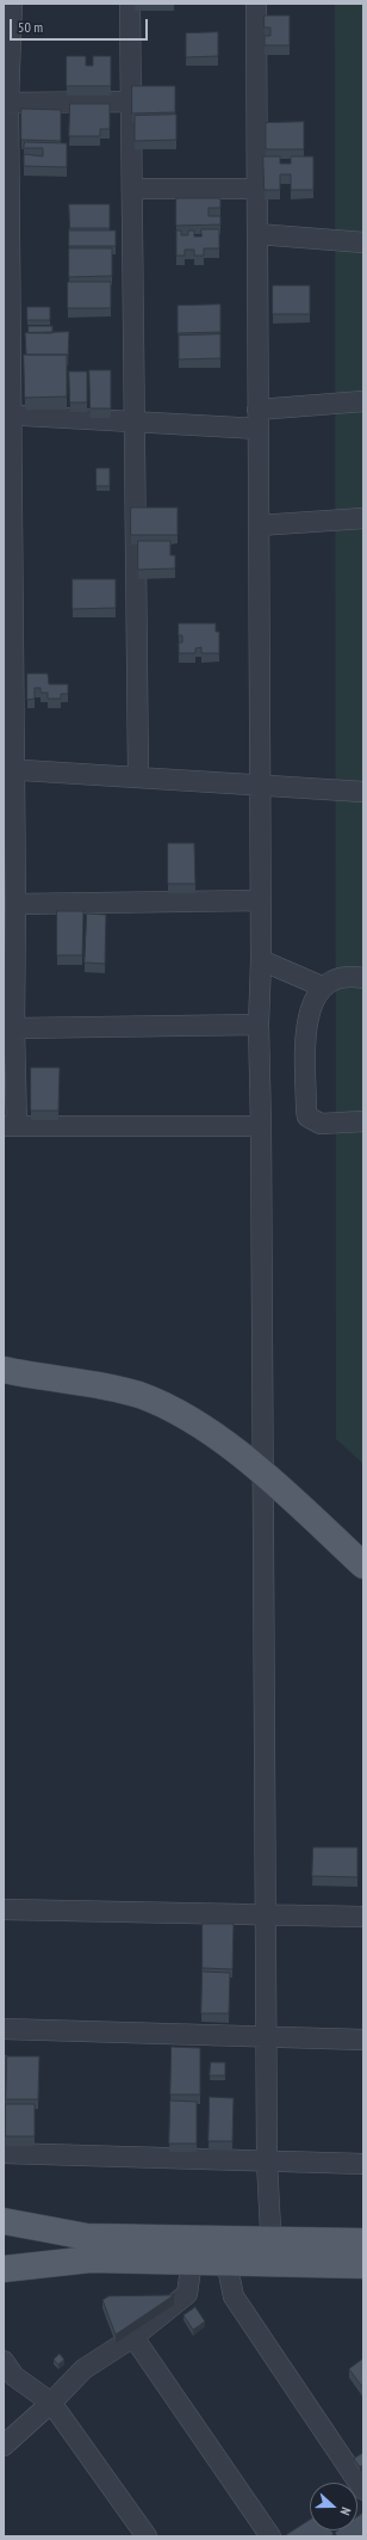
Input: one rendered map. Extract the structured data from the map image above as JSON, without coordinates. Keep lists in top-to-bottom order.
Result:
{
  "scale_bar": "50 m",
  "north": "right"
}
